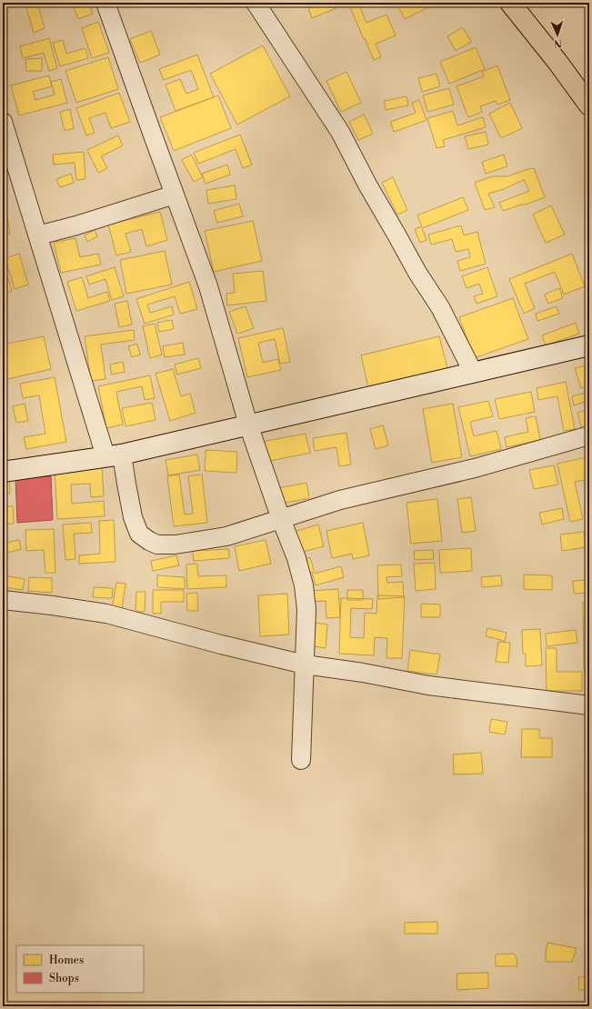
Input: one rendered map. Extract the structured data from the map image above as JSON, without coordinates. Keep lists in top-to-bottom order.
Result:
{
  "legend": ["Homes", "Shops"],
  "north": "bottom"
}
